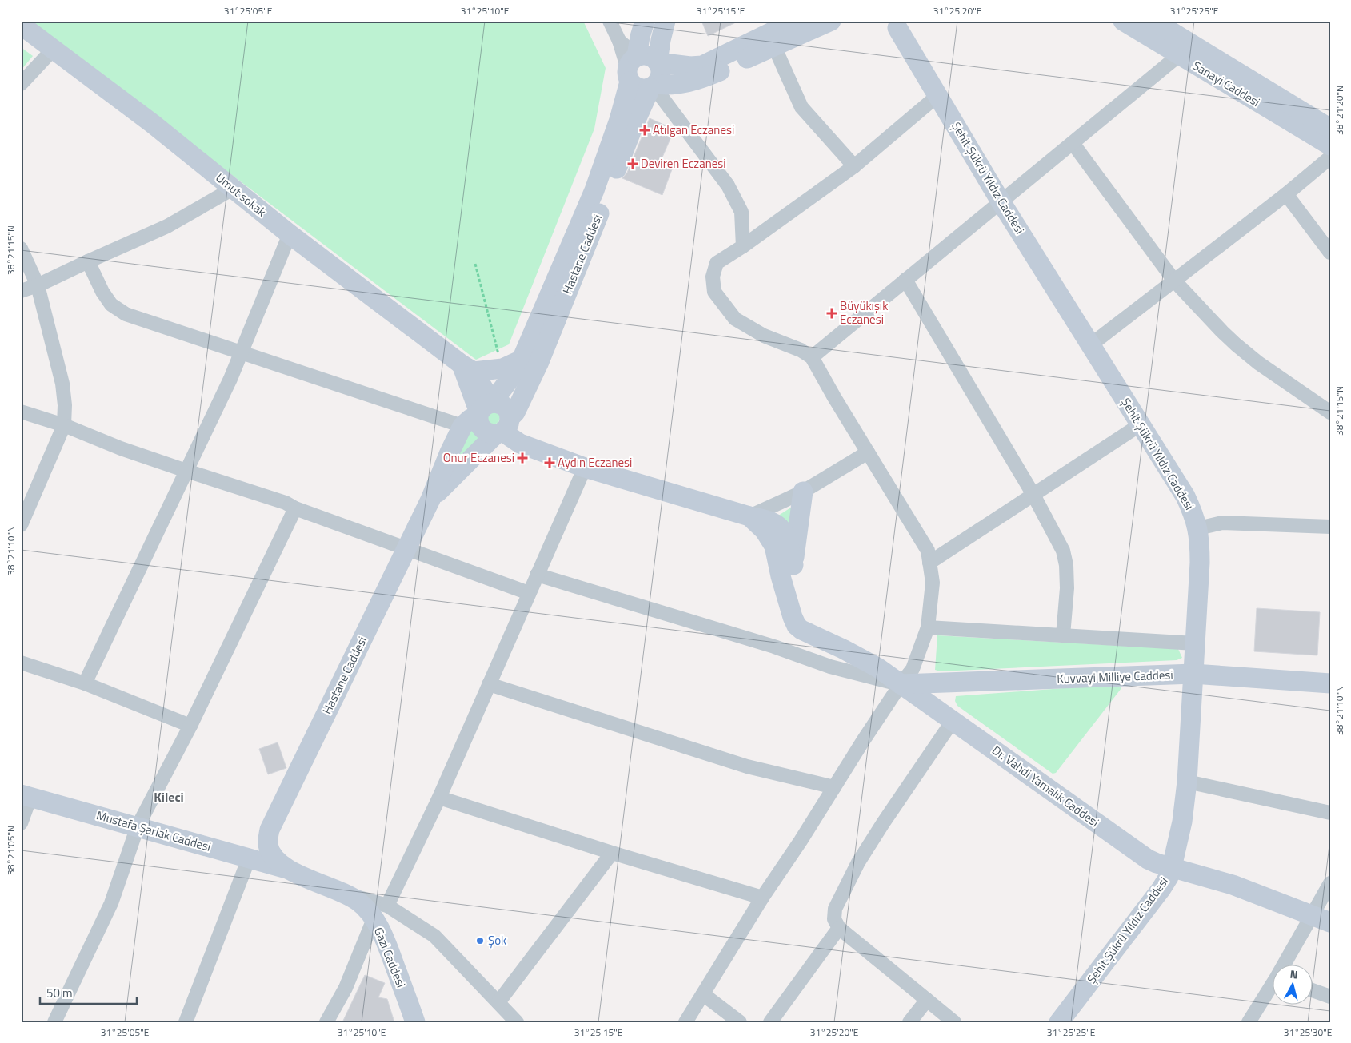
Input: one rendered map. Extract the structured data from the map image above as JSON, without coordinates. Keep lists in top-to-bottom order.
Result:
{
  "streets": {
    "street": [
      "Sanayi Caddesi",
      "Şehit Şükrü Yıldız Caddesi",
      "Umut sokak",
      "Hastane Caddesi",
      "Kuvvayi Milliye Caddesi",
      "Dr. Vahdi Yamalık Caddesi",
      "Mustafa Şarlak Caddesi",
      "Gazi Caddesi"
    ]
  },
  "crossings": [
    ["Şehit Şükrü Yıldız Caddesi", "Kuvvayi Milliye Caddesi"],
    ["Şehit Şükrü Yıldız Caddesi", "Dr. Vahdi Yamalık Caddesi"],
    ["Hastane Caddesi", "Dr. Vahdi Yamalık Caddesi"],
    ["Hastane Caddesi", "Gazi Caddesi"],
    ["Kuvvayi Milliye Caddesi", "Dr. Vahdi Yamalık Caddesi"],
    ["Mustafa Şarlak Caddesi", "Gazi Caddesi"]
  ],
  "districts": ["Kileci"],
  "places": {
    "health": [
      "Atılgan Eczanesi",
      "Deviren Eczanesi",
      "Büyükışık Eczanesi",
      "Onur Eczanesi",
      "Aydın Eczanesi"
    ],
    "other": ["Şok"]
  },
  "scale_bar": "50 m",
  "north": "top",
  "coordinates": [
    "31°25'05\"E",
    "31°25'10\"E",
    "31°25'15\"E",
    "31°25'20\"E",
    "31°25'25\"E",
    "38°21'20\"N",
    "38°21'15\"N",
    "38°21'10\"N",
    "38°21'05\"N",
    "31°25'30\"E"
  ]
}
